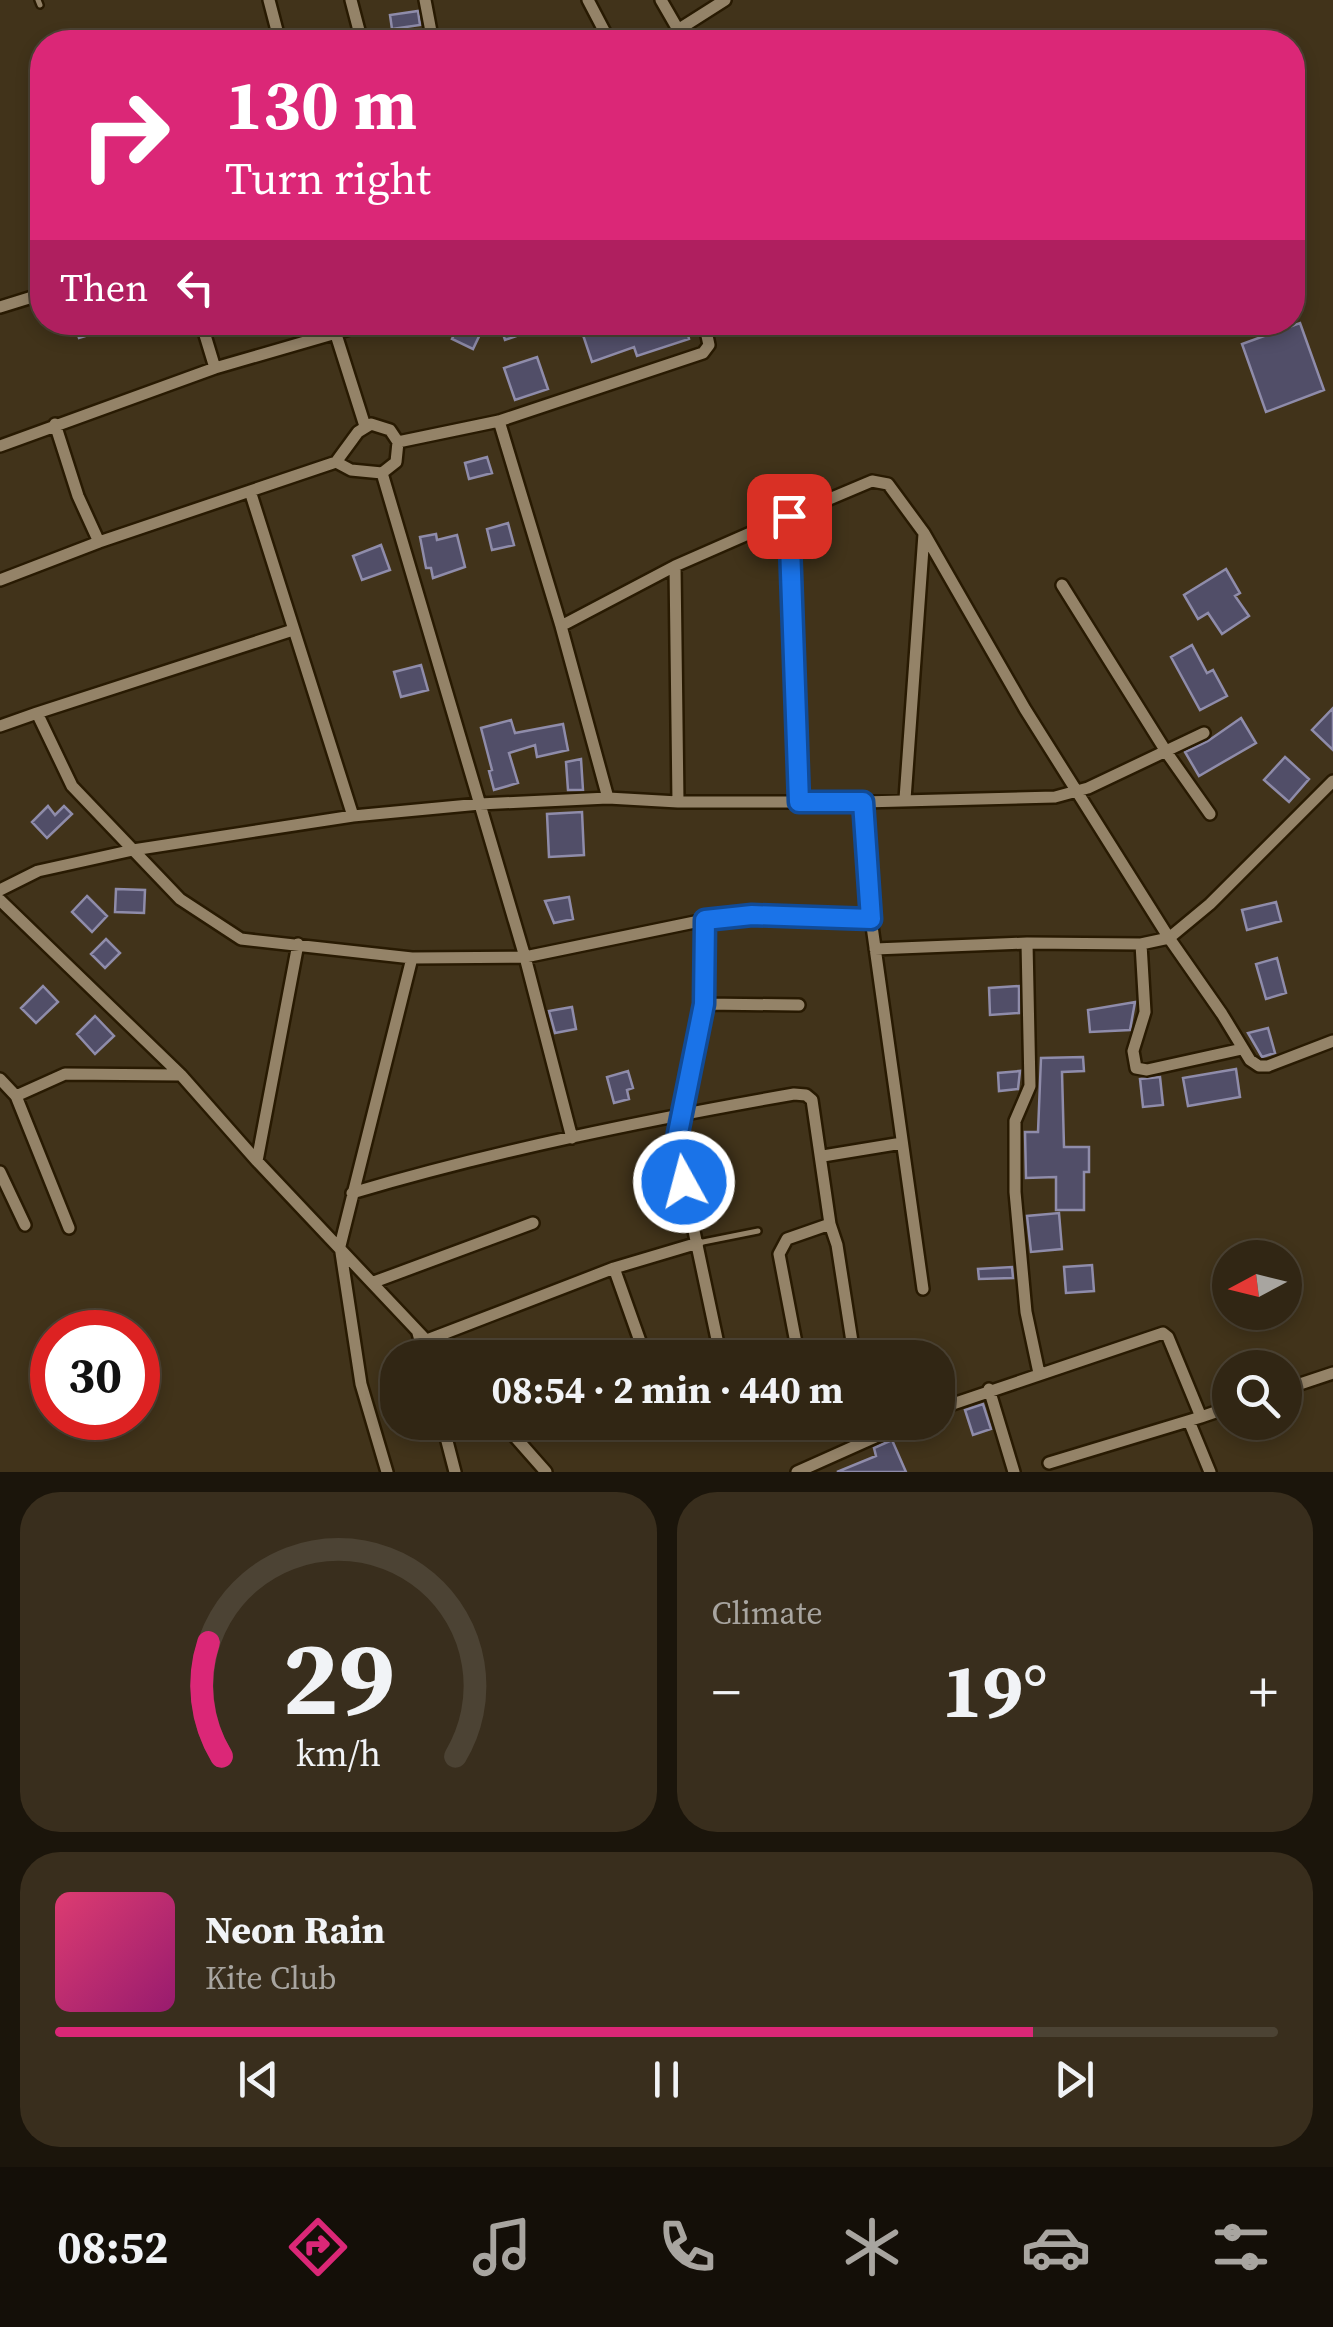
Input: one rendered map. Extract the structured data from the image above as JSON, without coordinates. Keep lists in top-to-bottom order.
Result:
{
  "north": "left",
  "page": {
    "turn": ["130 m", "Turn right"],
    "then": "Then",
    "limit": "30",
    "trip": "08:54 · 2 min · 440 m",
    "tile": "Climate",
    "heat": ["−", "19°", "+"],
    "song": ["Neon Rain", "Kite Club"],
    "tabs": "08:52",
    "gauge": ["29", "km/h"]
  }
}
